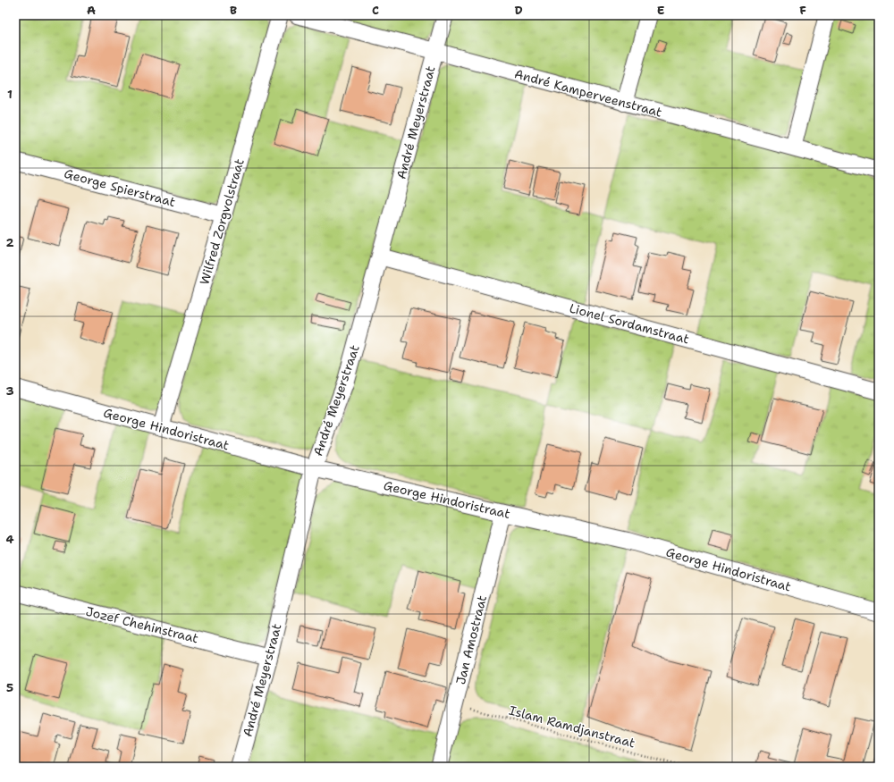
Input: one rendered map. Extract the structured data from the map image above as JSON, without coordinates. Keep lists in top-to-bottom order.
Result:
{
  "streets": {
    "street": [
      "André Kamperveenstraat",
      "André Meyerstraat",
      "George Spierstraat",
      "Wilfred Zorgvolstraat",
      "Lionel Sordamstraat",
      "George Hindoristraat",
      "Jozef Chehinstraat",
      "Jan Amostraat"
    ],
    "path": ["Islam Ramdjanstraat"]
  },
  "crossings": [
    ["André Kamperveenstraat", "André Meyerstraat"],
    ["André Meyerstraat", "Lionel Sordamstraat"],
    ["André Meyerstraat", "George Hindoristraat"],
    ["André Meyerstraat", "Jozef Chehinstraat"],
    ["George Spierstraat", "Wilfred Zorgvolstraat"],
    ["Wilfred Zorgvolstraat", "George Hindoristraat"],
    ["George Hindoristraat", "Jan Amostraat"],
    ["Jan Amostraat", "Islam Ramdjanstraat"]
  ],
  "grid": {
    "columns": [
      "A",
      "B",
      "C",
      "D",
      "E",
      "F"
    ],
    "rows": [
      "1",
      "2",
      "3",
      "4",
      "5"
    ]
  }
}
